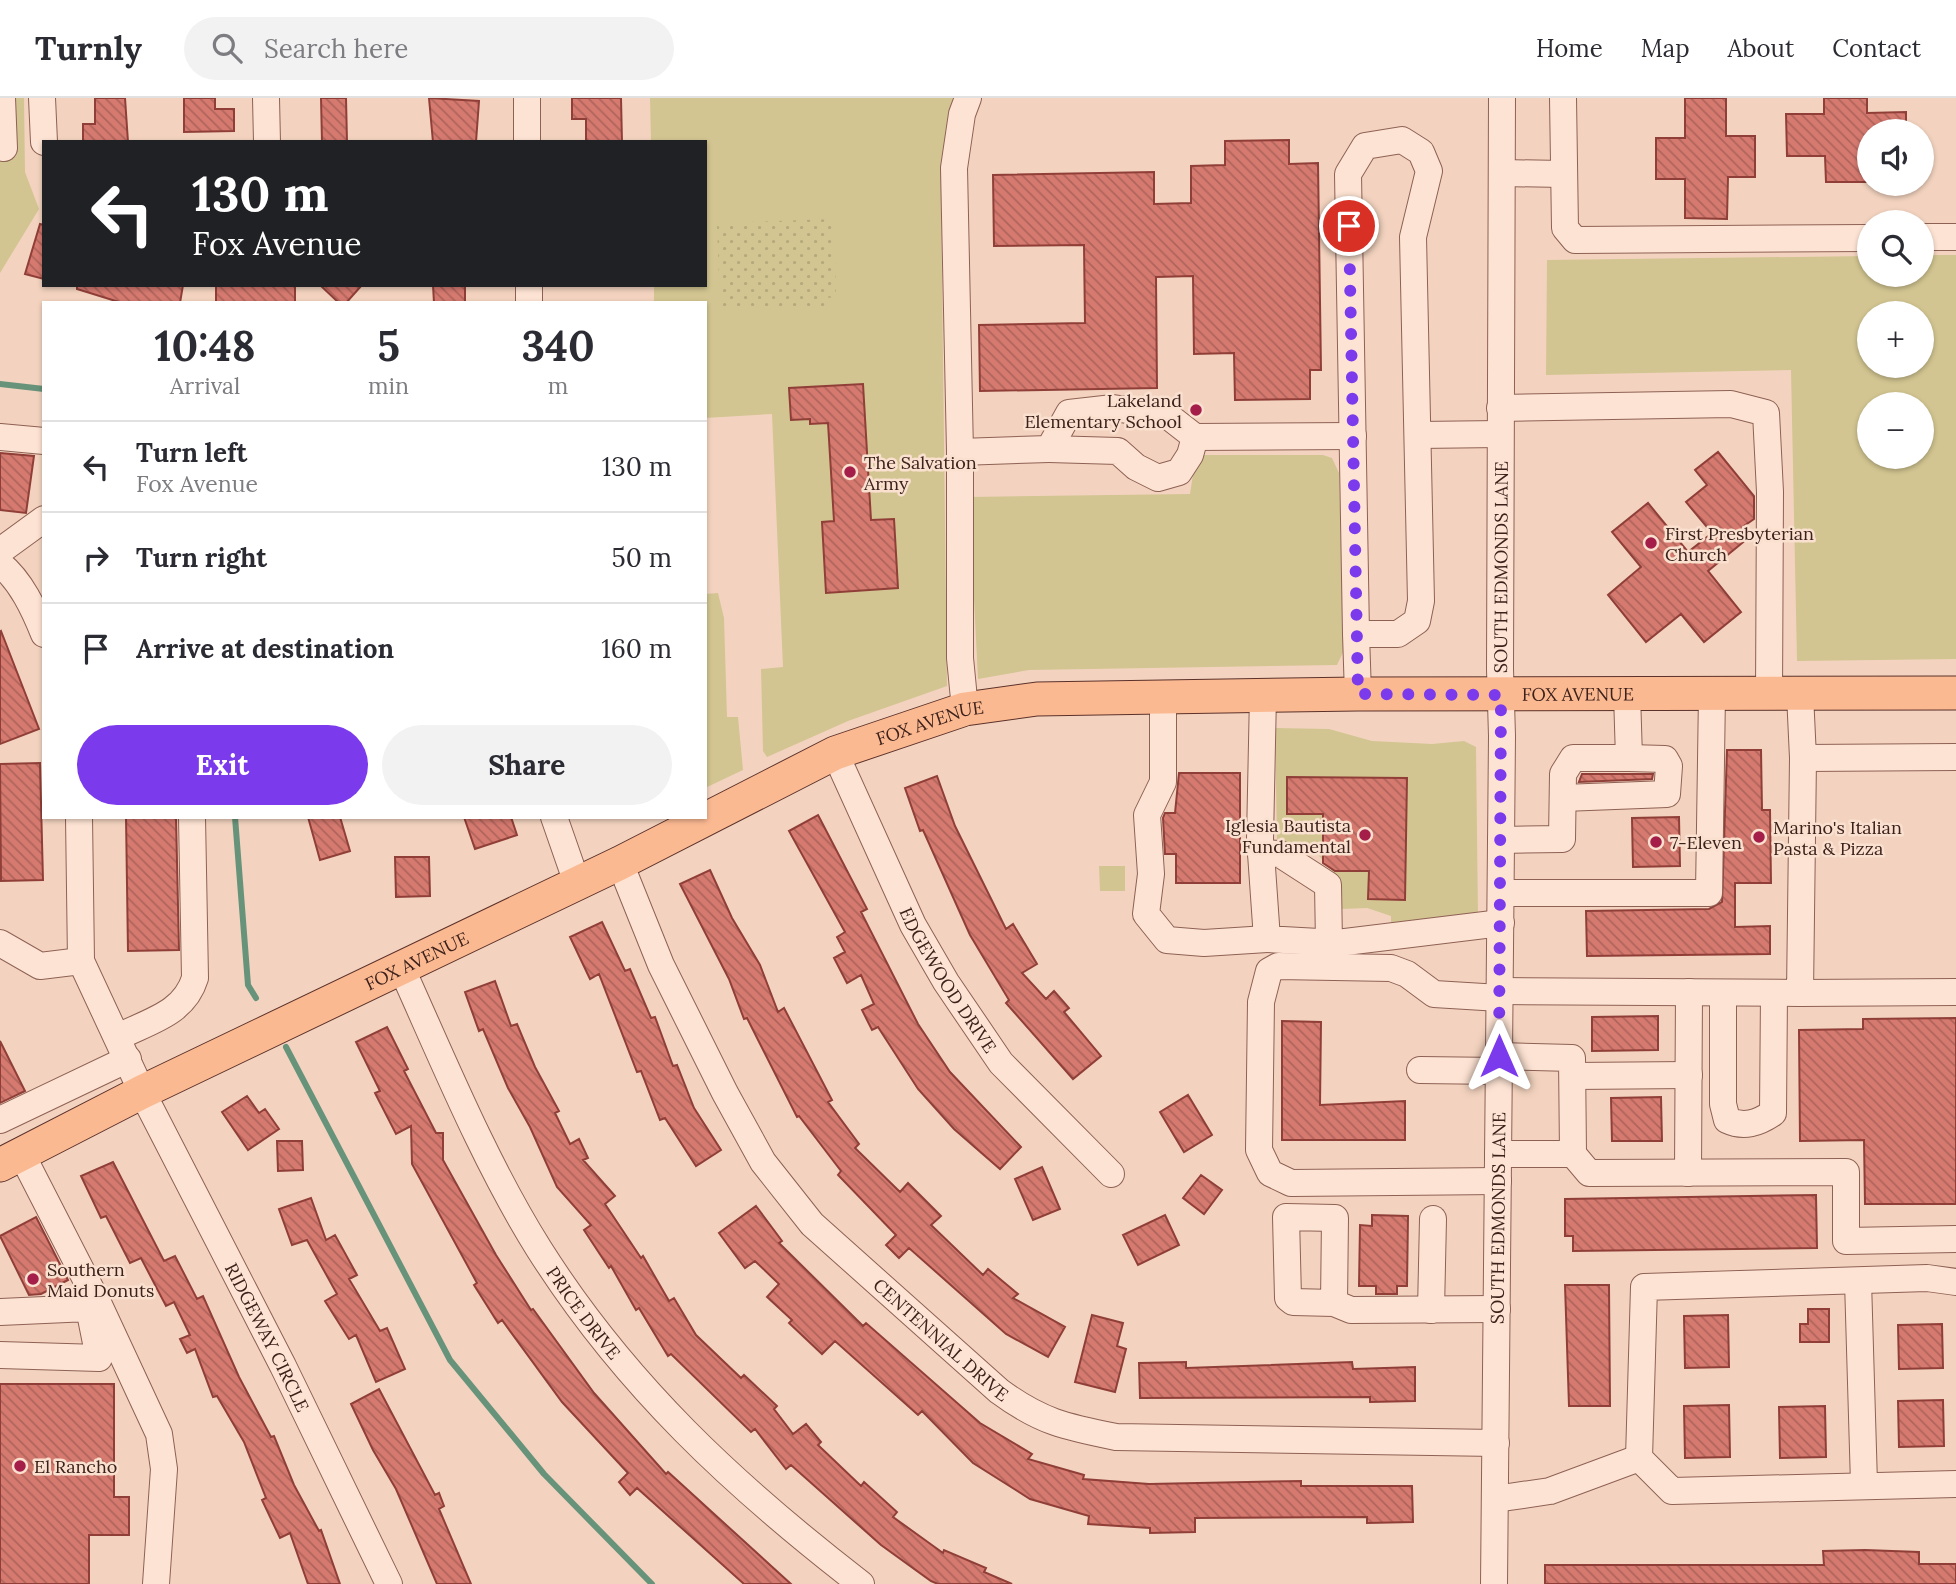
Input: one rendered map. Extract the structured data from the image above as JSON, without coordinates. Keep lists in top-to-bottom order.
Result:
{
  "streets": {
    "main road": ["FOX AVENUE"],
    "street": [
      "SOUTH EDMONDS LANE",
      "EDGEWOOD DRIVE",
      "PRICE DRIVE",
      "RIDGEWAY CIRCLE",
      "CENTENNIAL DRIVE"
    ]
  },
  "crossings": [
    ["SOUTH EDMONDS LANE", "FOX AVENUE"],
    ["SOUTH EDMONDS LANE", "CENTENNIAL DRIVE"],
    ["FOX AVENUE", "EDGEWOOD DRIVE"],
    ["FOX AVENUE", "PRICE DRIVE"],
    ["FOX AVENUE", "RIDGEWAY CIRCLE"],
    ["FOX AVENUE", "CENTENNIAL DRIVE"]
  ],
  "places": [
    "Lakeland Elementary School",
    "The Salvation Army",
    "First Presbyterian Church",
    "Iglesia Bautista Fundamental",
    "Marino's Italian Pasta & Pizza",
    "7-Eleven",
    "Southern Maid Donuts",
    "El Rancho"
  ],
  "page": {
    "header": "Turnly",
    "search": "Search here",
    "nav": [
      "Home",
      "Map",
      "About",
      "Contact"
    ],
    "map_buttons": ["+", "−"],
    "turn": ["130 m", "Fox Avenue"],
    "eta": [
      "10:48",
      "Arrival",
      "5",
      "min",
      "340",
      "m"
    ],
    "list": [
      {
        "name": "Turn left",
        "note": "Fox Avenue",
        "value": "130 m"
      },
      {
        "name": "Turn right",
        "value": "50 m"
      },
      {
        "name": "Arrive at destination",
        "value": "160 m"
      }
    ],
    "buttons": ["Exit", "Share"]
  }
}
